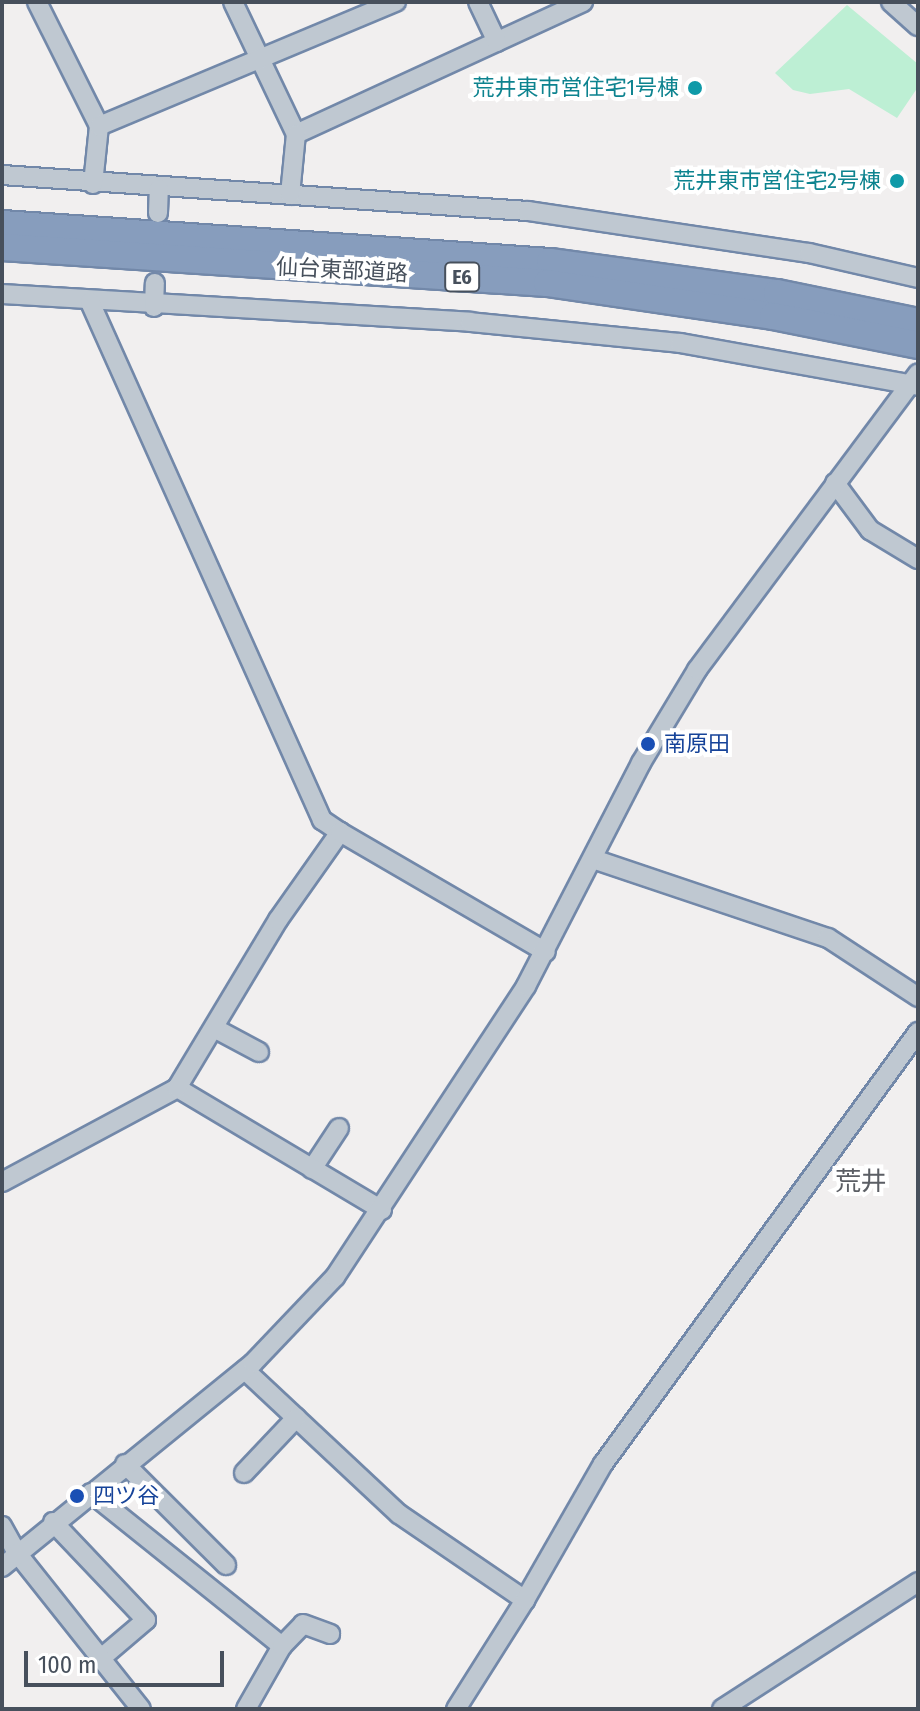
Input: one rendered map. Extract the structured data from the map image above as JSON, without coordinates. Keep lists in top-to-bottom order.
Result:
{
  "streets": {
    "highway": ["仙台東部道路", "E6"]
  },
  "districts": ["荒井"],
  "places": [
    "荒井東市営住宅1号棟",
    "荒井東市営住宅2号棟",
    "南原田",
    "四ツ谷"
  ],
  "scale_bar": "100 m"
}
